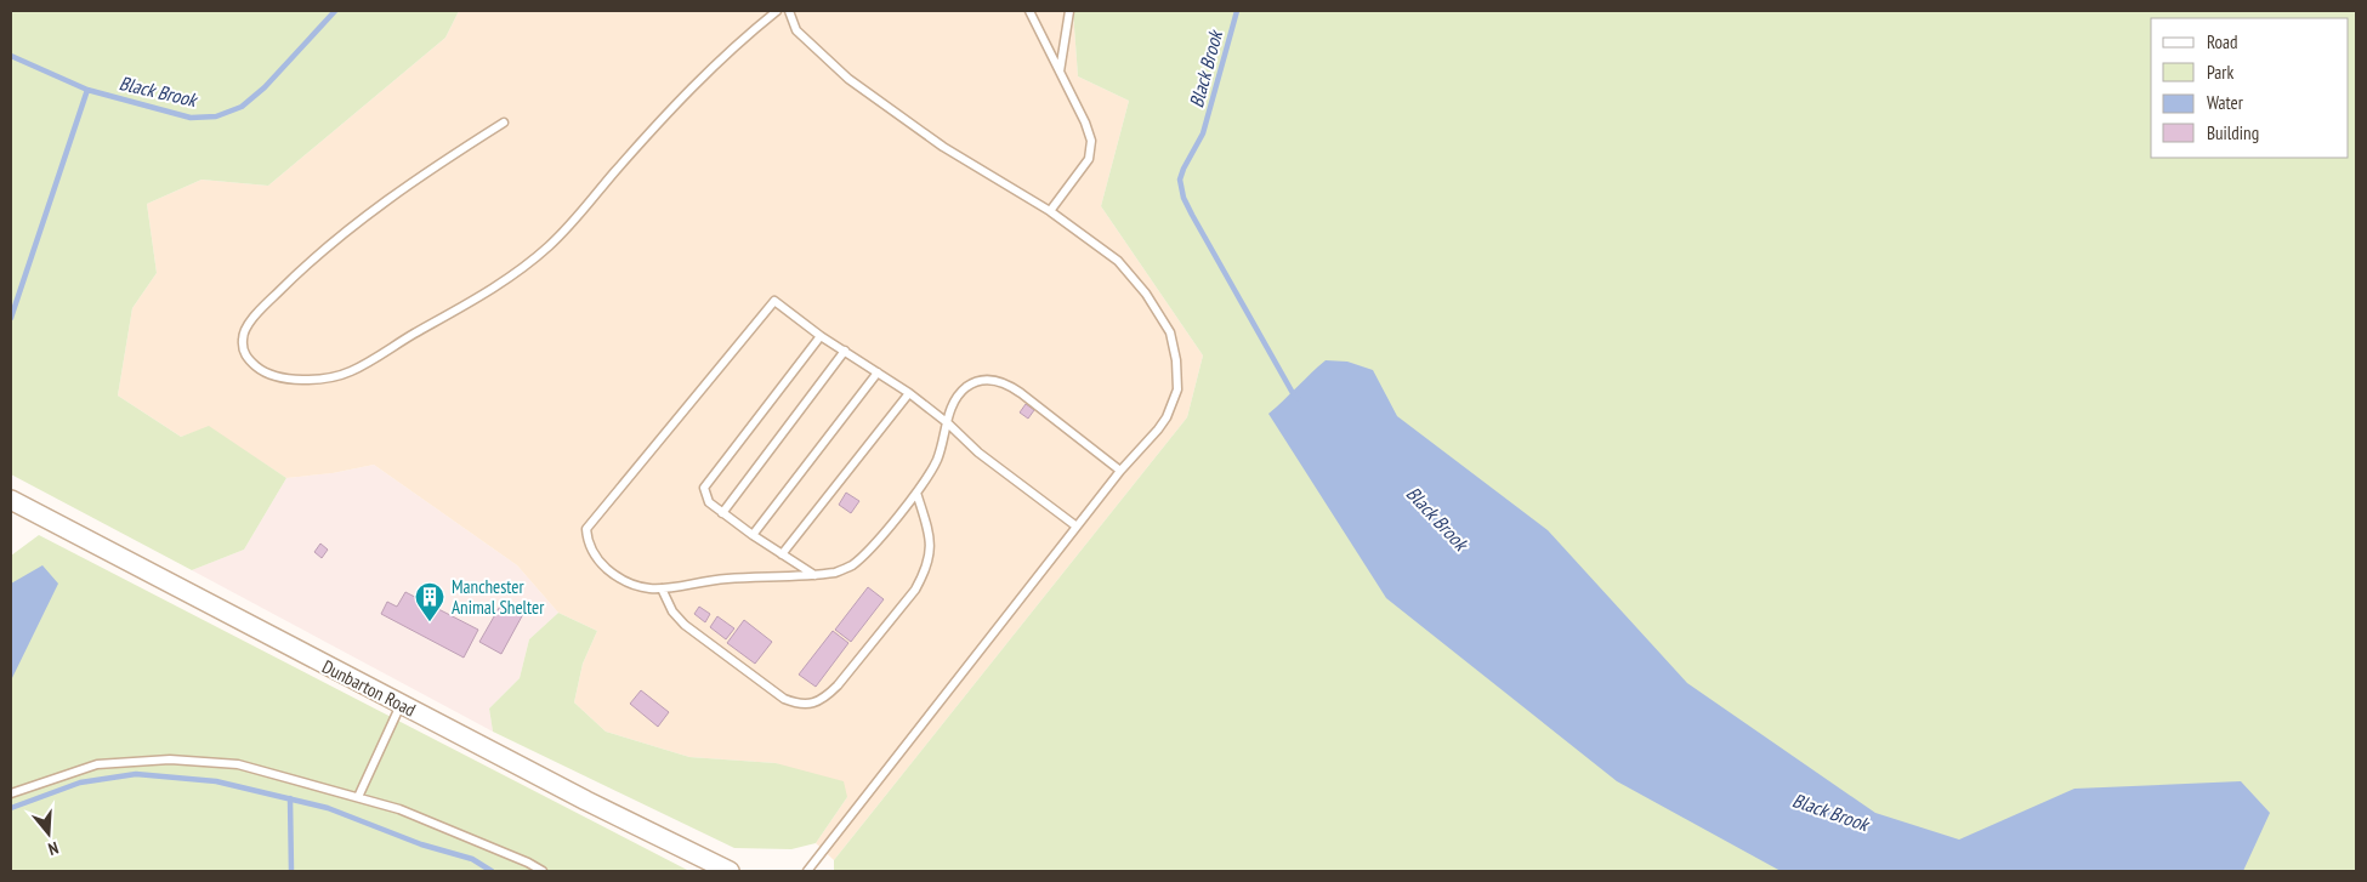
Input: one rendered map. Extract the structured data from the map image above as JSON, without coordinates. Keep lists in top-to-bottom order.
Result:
{
  "streets": {
    "street": ["Dunbarton Road"]
  },
  "water": ["Black Brook"],
  "places": {
    "building": ["Manchester Animal Shelter"]
  },
  "legend": [
    "Road",
    "Park",
    "Water",
    "Building"
  ],
  "north": "bottom"
}
